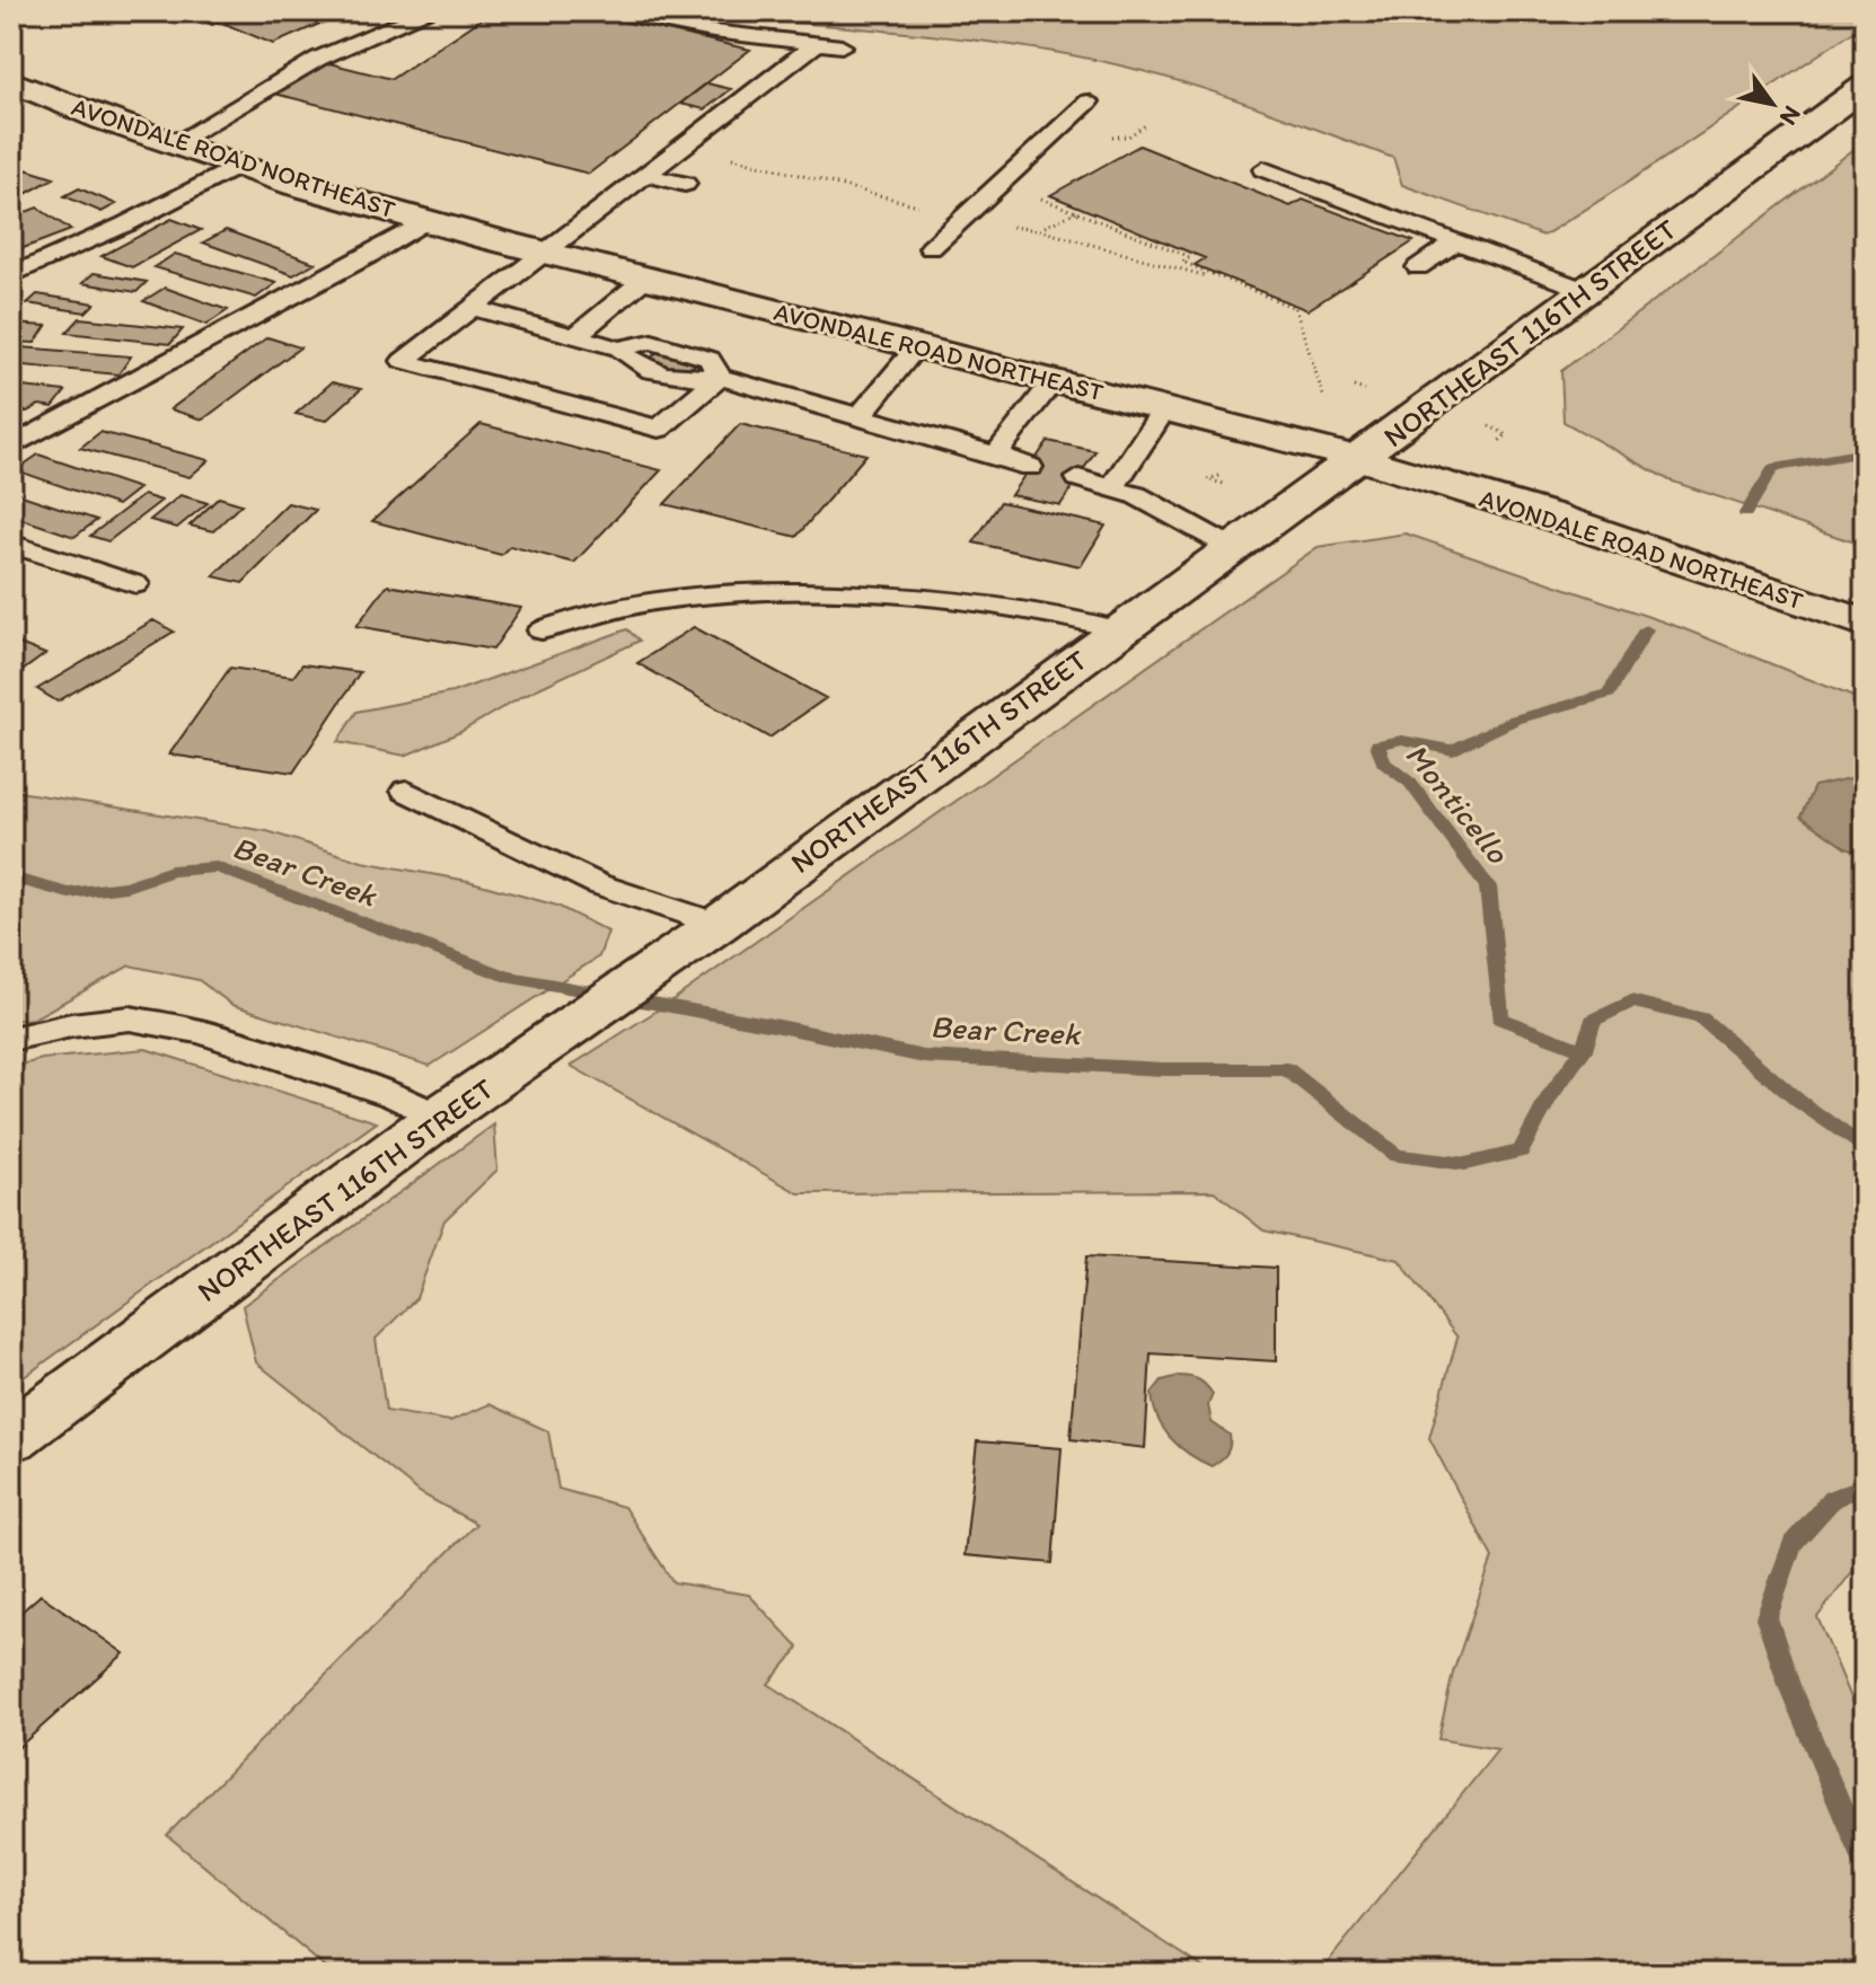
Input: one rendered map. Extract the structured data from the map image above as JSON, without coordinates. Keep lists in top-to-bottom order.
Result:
{
  "streets": {
    "street": ["AVONDALE ROAD NORTHEAST", "NORTHEAST 116TH STREET"]
  },
  "crossings": [
    ["AVONDALE ROAD NORTHEAST", "NORTHEAST 116TH STREET"]
  ],
  "water": ["Monticello", "Bear Creek"],
  "north": "bottom right"
}
